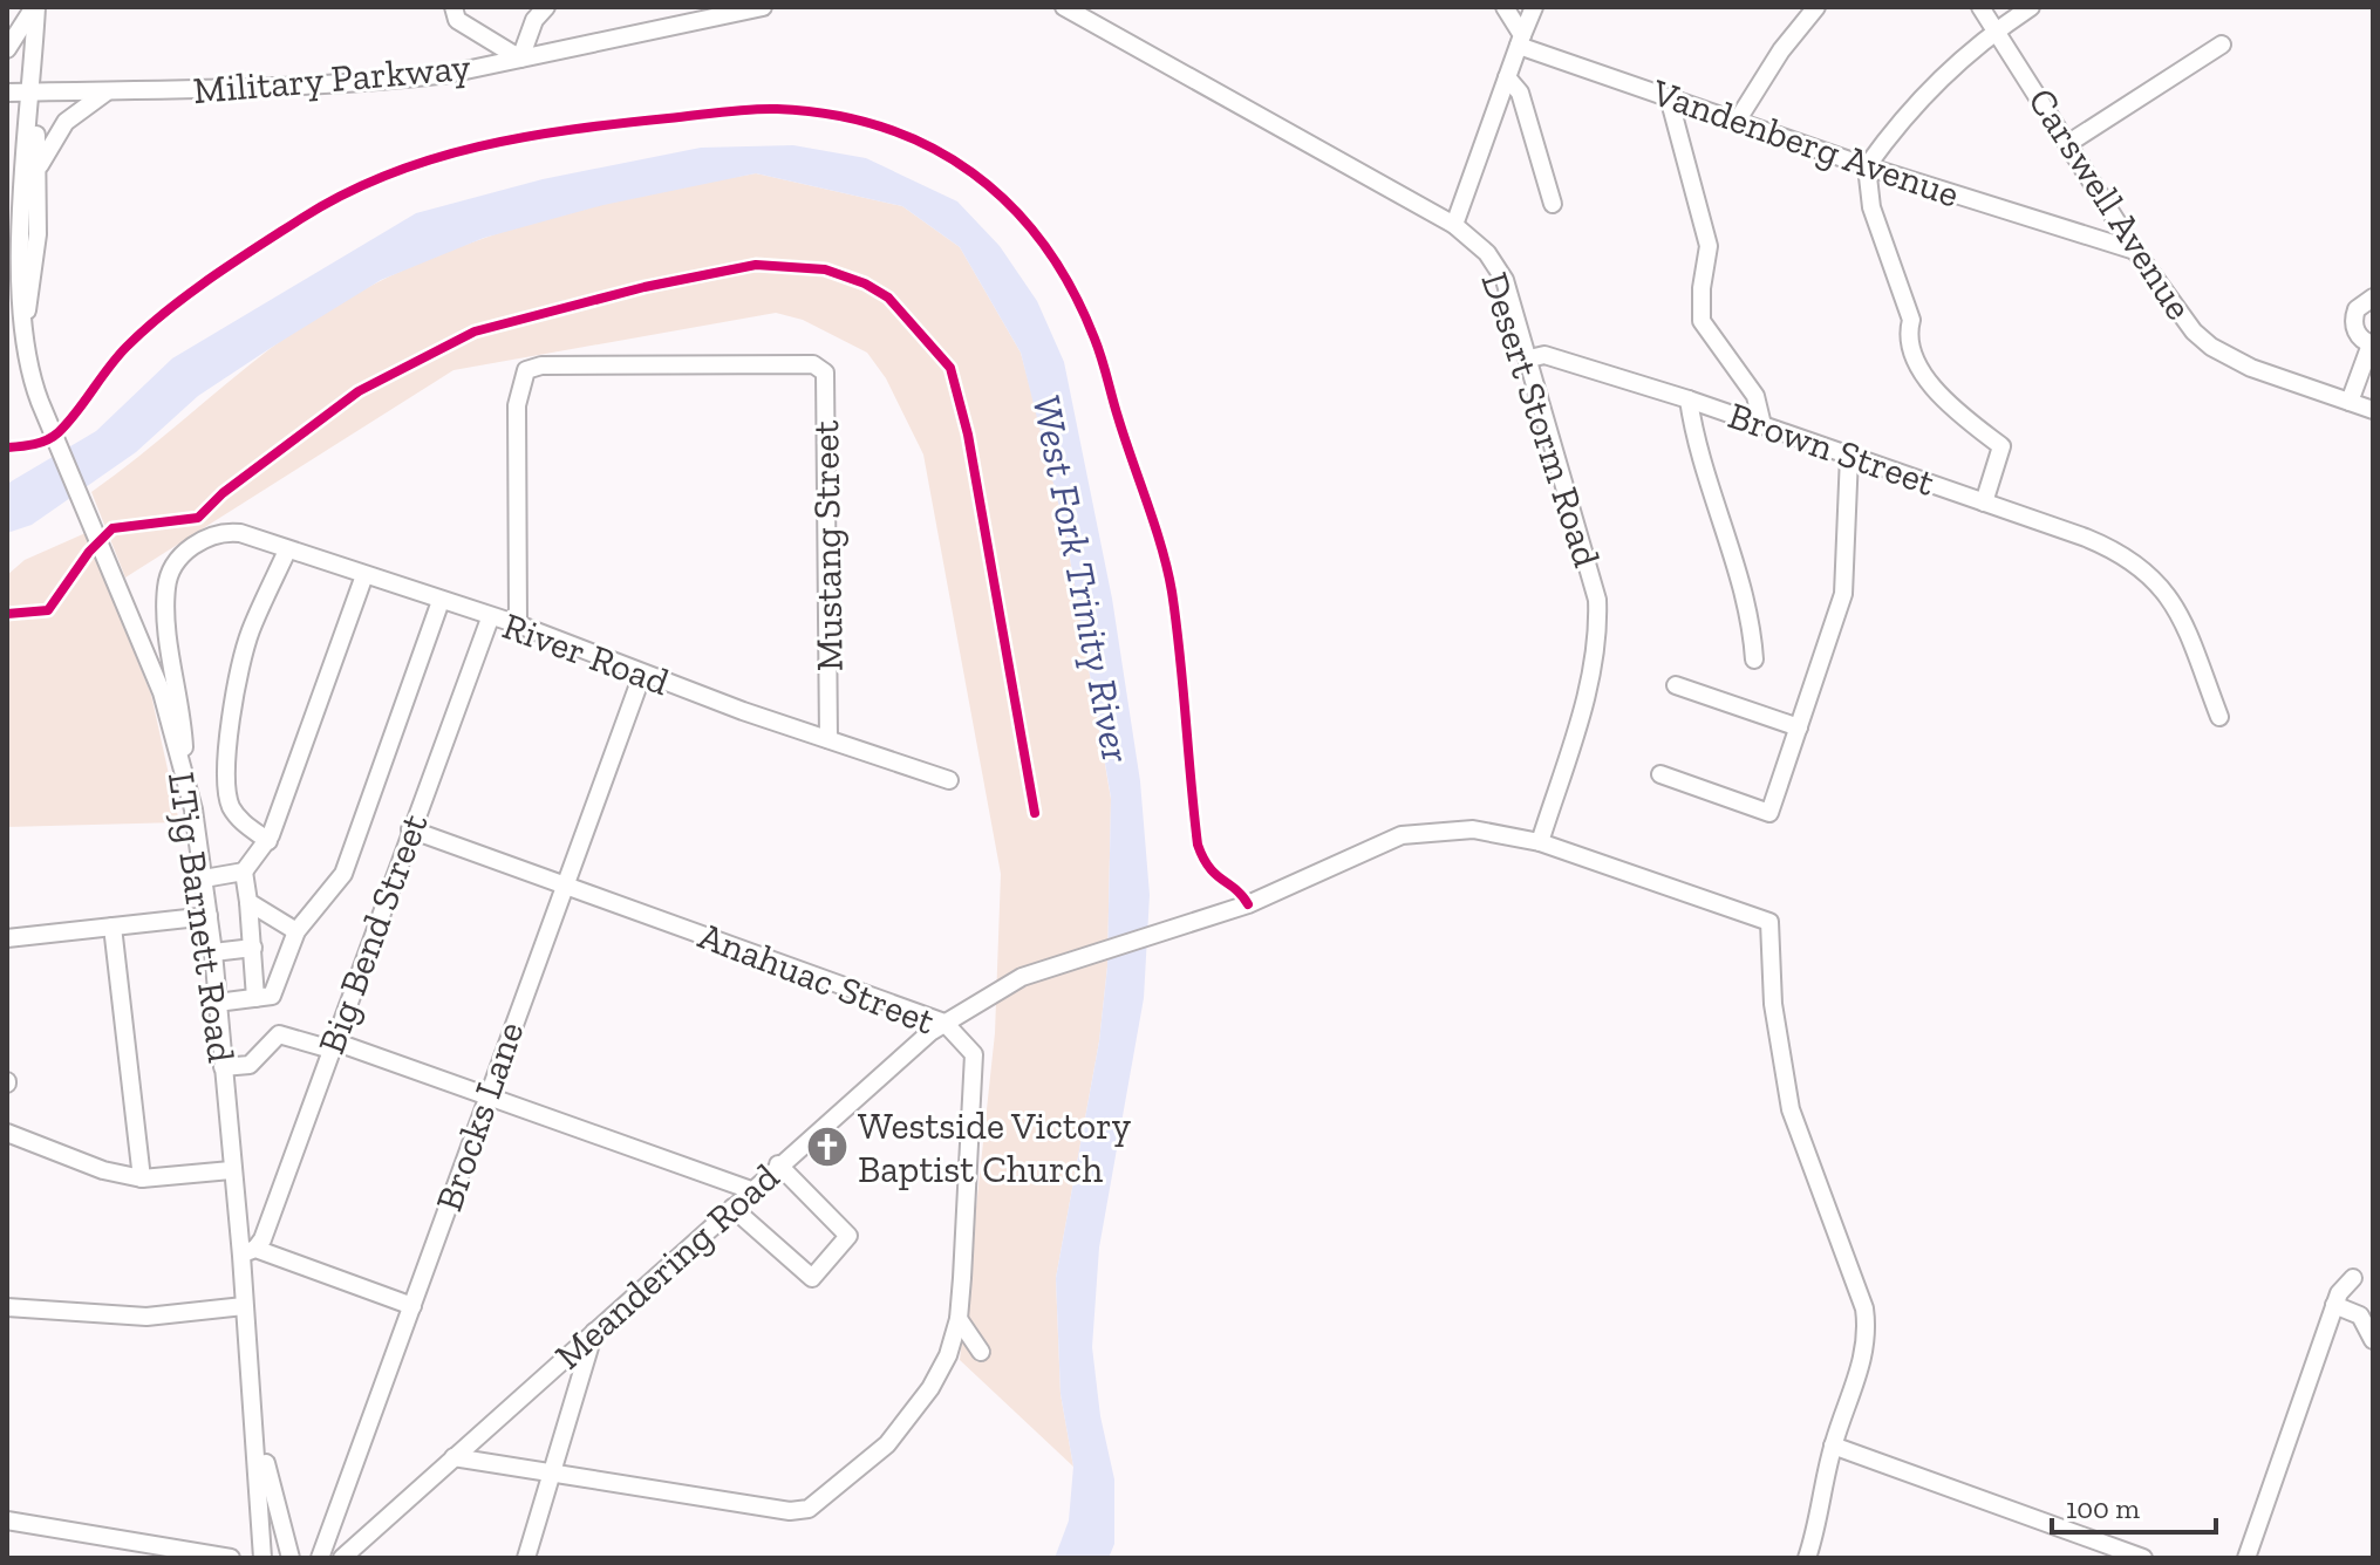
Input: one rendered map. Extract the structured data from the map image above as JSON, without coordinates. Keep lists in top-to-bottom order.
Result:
{
  "streets": {
    "street": [
      "Military Parkway",
      "Vandenberg Avenue",
      "Carswell Avenue",
      "Desert Storm Road",
      "Brown Street",
      "Mustang Street",
      "River Road",
      "LTjg Barnett Road",
      "Big Bend Street",
      "Anahuac Street",
      "Brocks Lane",
      "Meandering Road"
    ]
  },
  "crossings": [
    ["Vandenberg Avenue", "Carswell Avenue"],
    ["Desert Storm Road", "Brown Street"],
    ["Desert Storm Road", "Meandering Road"],
    ["Mustang Street", "River Road"],
    ["River Road", "LTjg Barnett Road"],
    ["River Road", "Big Bend Street"],
    ["River Road", "Brocks Lane"],
    ["LTjg Barnett Road", "Big Bend Street"],
    ["Big Bend Street", "Anahuac Street"],
    ["Anahuac Street", "Brocks Lane"],
    ["Anahuac Street", "Meandering Road"]
  ],
  "water": ["West Fork Trinity River"],
  "places": {
    "church": ["Westside Victory Baptist Church"]
  },
  "scale_bar": "100 m"
}
